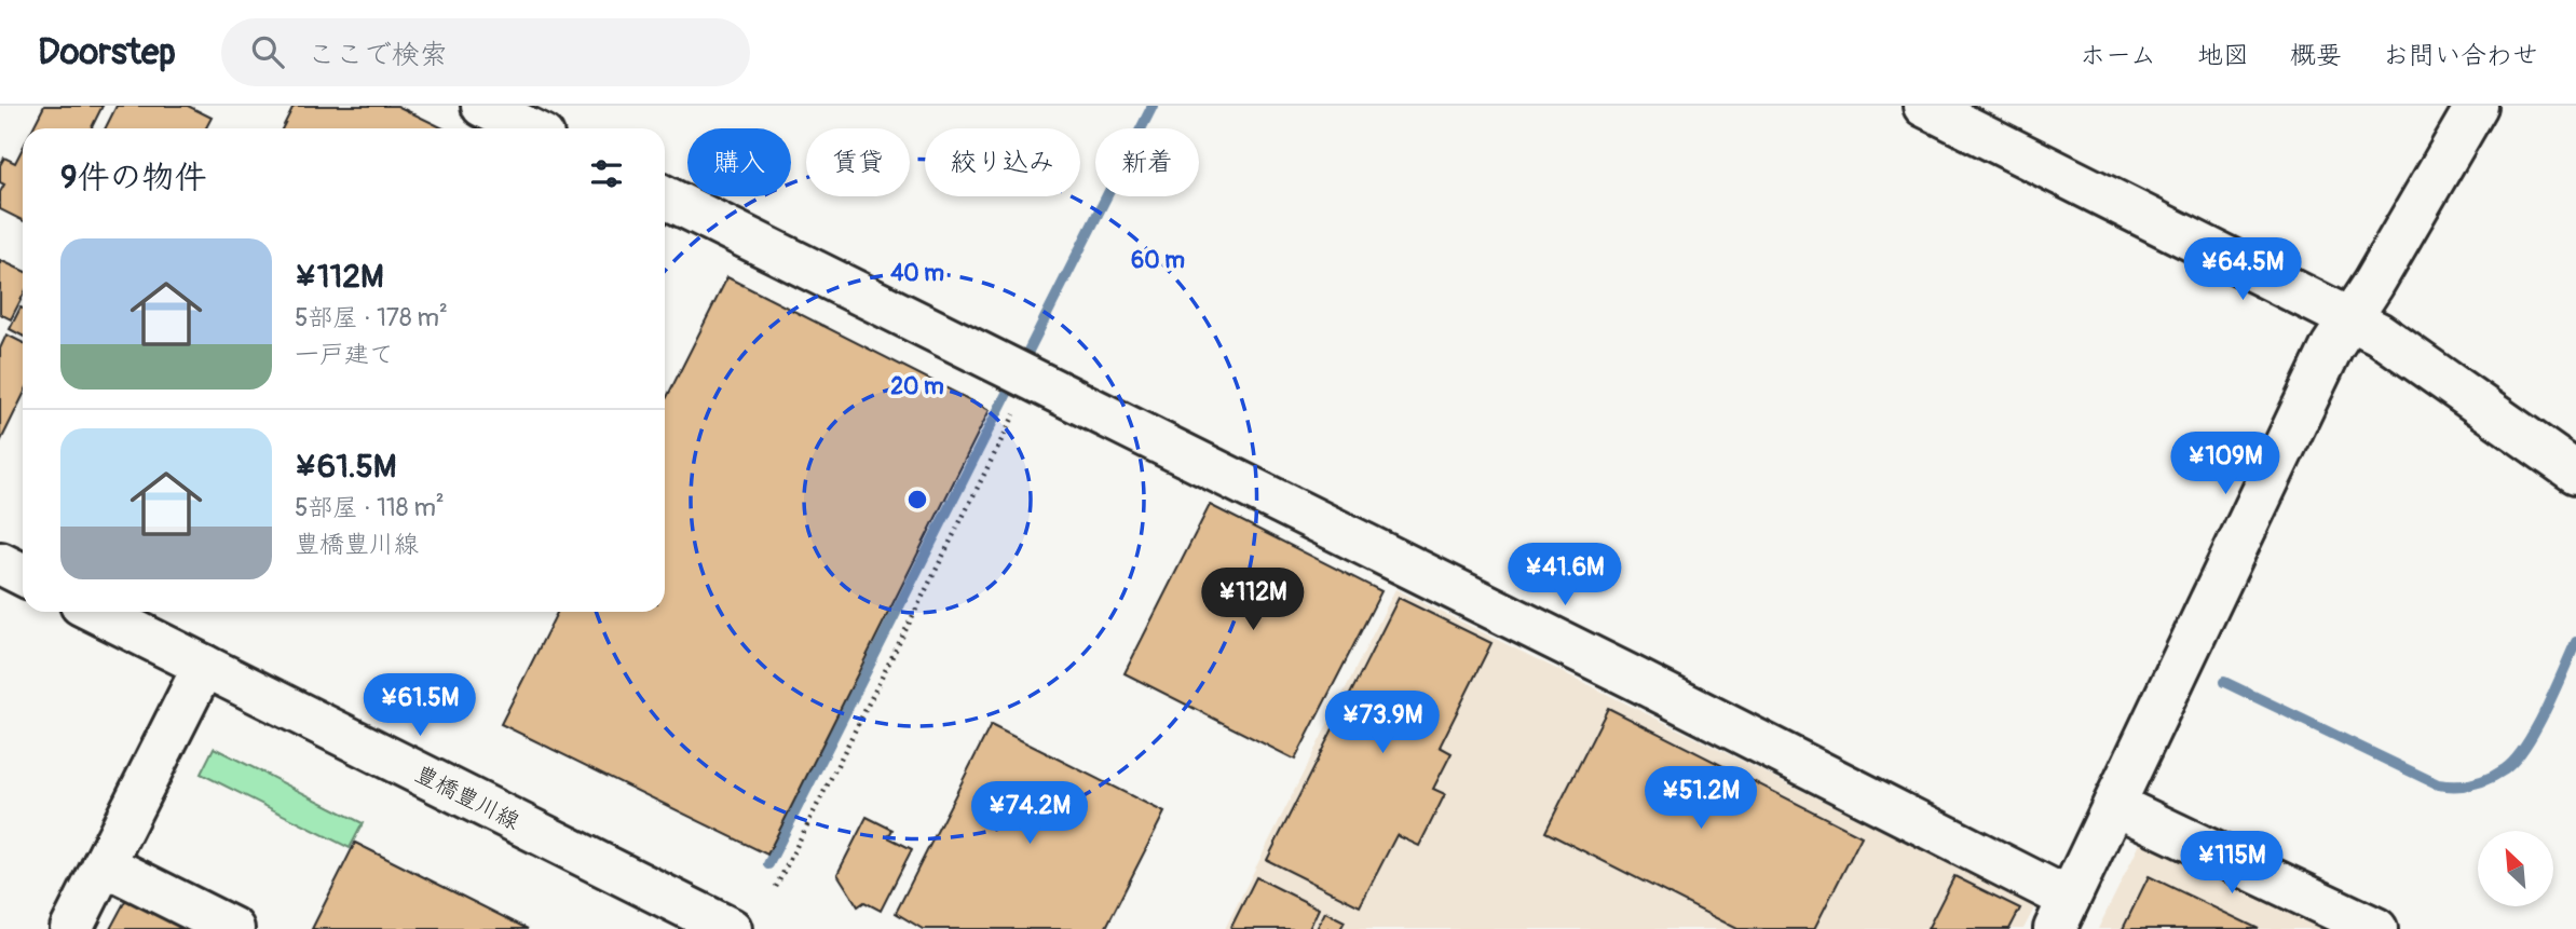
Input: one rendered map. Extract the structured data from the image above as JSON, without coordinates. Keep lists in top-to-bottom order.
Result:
{
  "streets": {
    "street": ["豊橋豊川線"]
  },
  "north": "top left",
  "page": {
    "header": "Doorstep",
    "search": "ここで検索",
    "nav": [
      "ホーム",
      "地図",
      "概要",
      "お問い合わせ"
    ],
    "chip": [
      "購入",
      "賃貸",
      "絞り込み",
      "新着"
    ],
    "heading": "9件の物件",
    "list": [
      {
        "name": "¥112M",
        "note": "5部屋 · 178 m² · 一戸建て"
      },
      {
        "name": "¥61.5M",
        "note": "5部屋 · 118 m² · 豊橋豊川線"
      }
    ],
    "price": [
      "¥64.5M",
      "¥109M",
      "¥41.6M",
      "¥112M",
      "¥61.5M",
      "¥73.9M",
      "¥51.2M",
      "¥74.2M",
      "¥115M"
    ]
  },
  "rings": ["60 m", "40 m", "20 m"]
}
